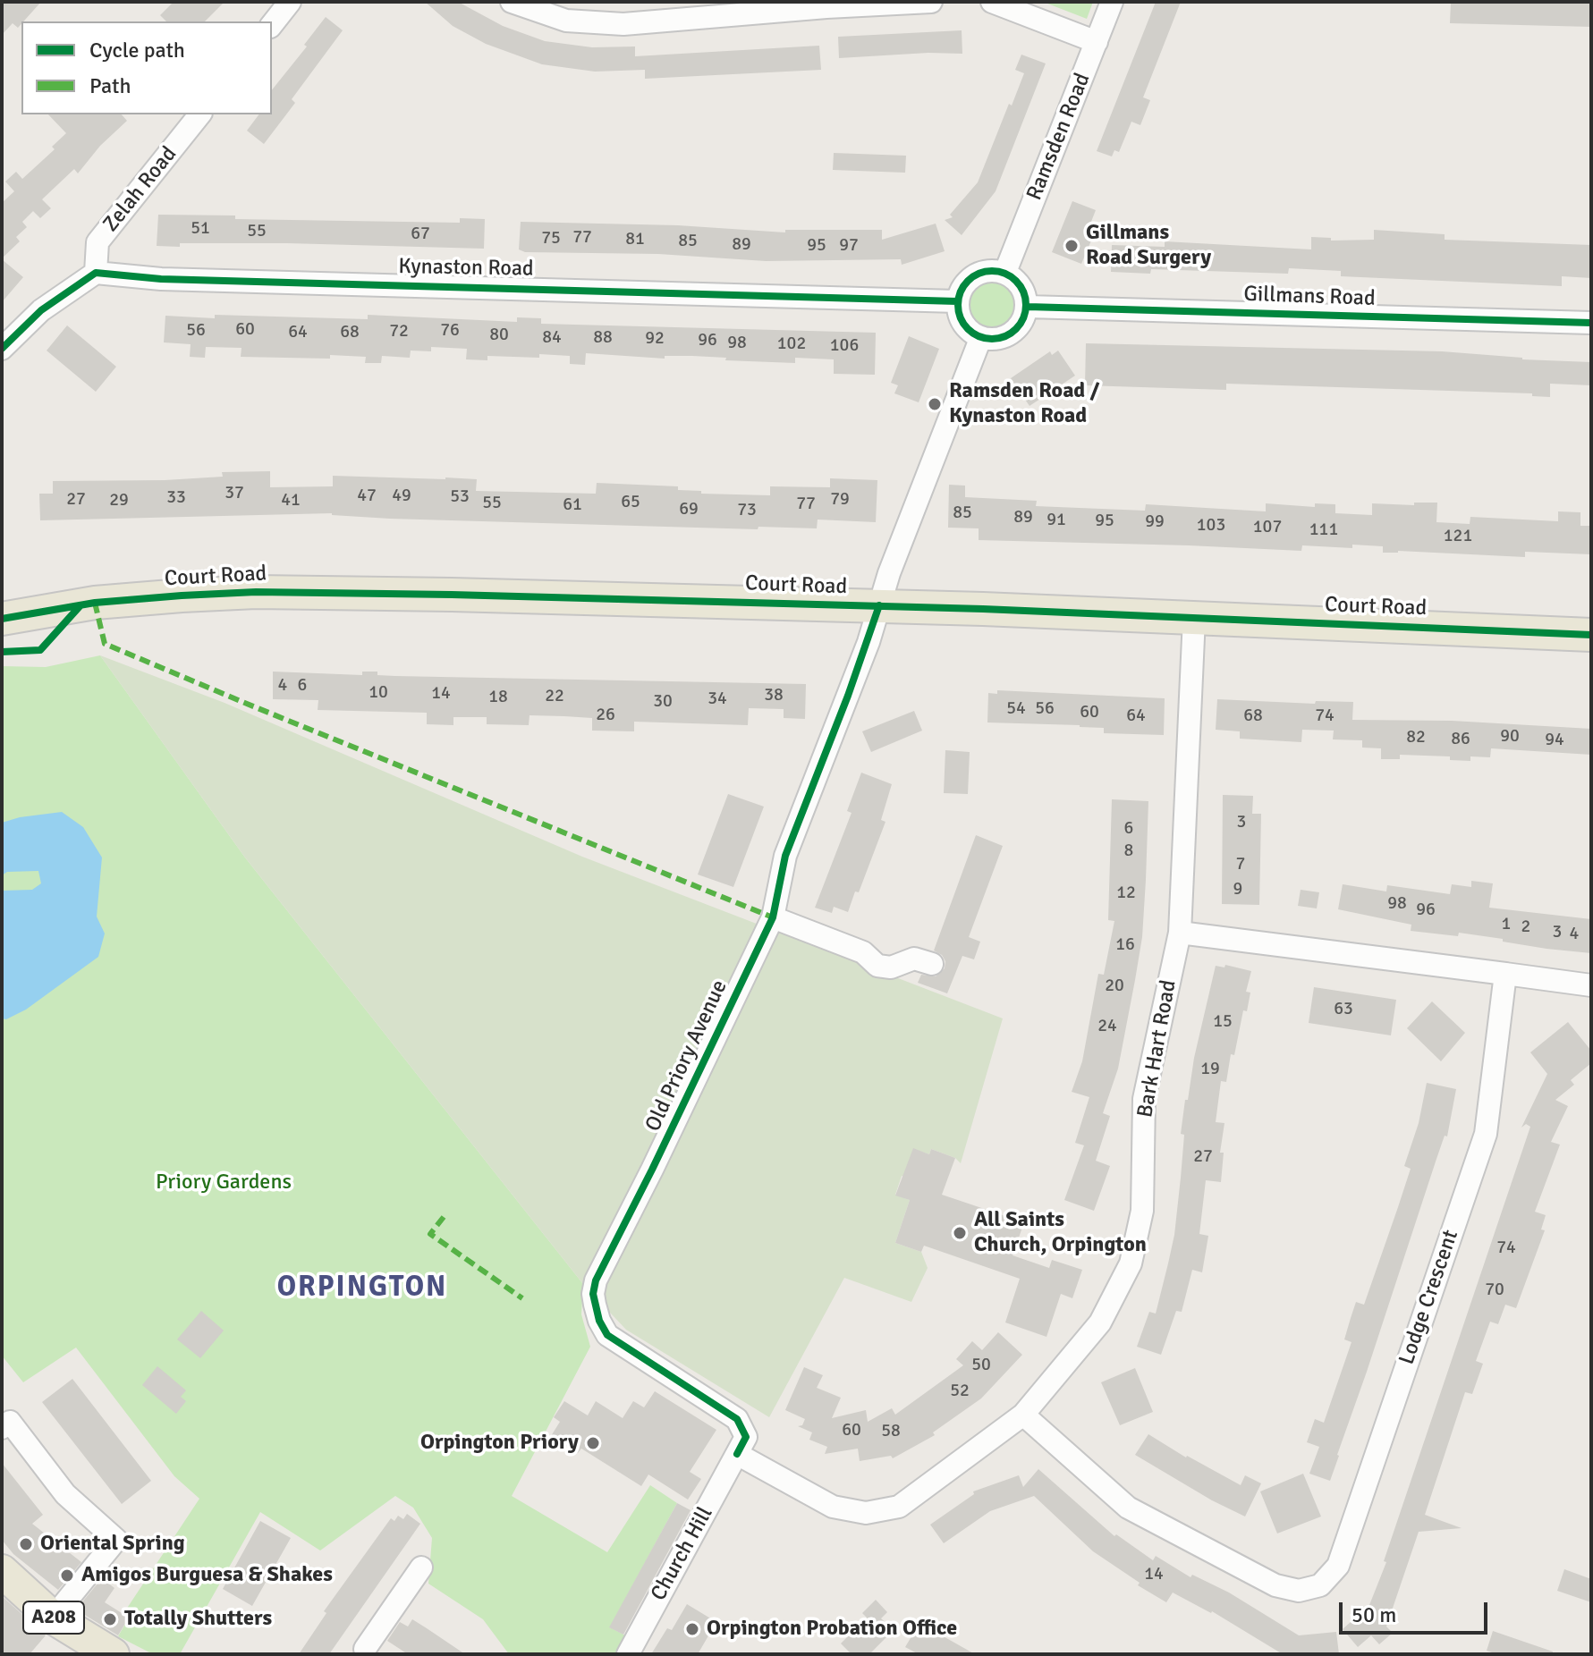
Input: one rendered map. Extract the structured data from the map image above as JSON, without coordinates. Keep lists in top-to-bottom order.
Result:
{
  "streets": {
    "main road": ["Court Road", "A208"],
    "street": [
      "Ramsden Road",
      "Zelah Road",
      "Kynaston Road",
      "Gillmans Road",
      "Bark Hart Road",
      "Old Priory Avenue",
      "Lodge Crescent",
      "Church Hill"
    ]
  },
  "crossings": [
    ["Ramsden Road", "Kynaston Road"],
    ["Ramsden Road", "Gillmans Road"],
    ["Zelah Road", "Kynaston Road"],
    ["Kynaston Road", "Gillmans Road"],
    ["Court Road", "Bark Hart Road"],
    ["Court Road", "Old Priory Avenue"],
    ["Bark Hart Road", "Old Priory Avenue"],
    ["Bark Hart Road", "Lodge Crescent"],
    ["Bark Hart Road", "Church Hill"],
    ["Old Priory Avenue", "Church Hill"]
  ],
  "districts": ["ORPINGTON"],
  "parks": ["Priory Gardens"],
  "places": [
    "Gillmans Road Surgery",
    "Ramsden Road / Kynaston Road",
    "All Saints Church, Orpington",
    "Orpington Priory",
    "Oriental Spring",
    "Amigos Burguesa & Shakes",
    "Totally Shutters",
    "Orpington Probation Office"
  ],
  "house_numbers": [
    "51",
    "55",
    "67",
    "77",
    "75",
    "81",
    "85",
    "89",
    "95",
    "97",
    "60",
    "56",
    "76",
    "72",
    "64",
    "68",
    "80",
    "84",
    "88",
    "92",
    "96",
    "98",
    "102",
    "106",
    "37",
    "47",
    "49",
    "53",
    "33",
    "27",
    "79",
    "29",
    "41",
    "65",
    "55",
    "77",
    "61",
    "69",
    "73",
    "85",
    "89",
    "91",
    "95",
    "99",
    "103",
    "107",
    "111",
    "121",
    "4",
    "6",
    "10",
    "14",
    "38",
    "22",
    "18",
    "34",
    "30",
    "54",
    "56",
    "60",
    "26",
    "64",
    "68",
    "74",
    "90",
    "82",
    "86",
    "94",
    "3",
    "6",
    "8",
    "7",
    "9",
    "12",
    "98",
    "96",
    "1",
    "2",
    "3",
    "4",
    "16",
    "20",
    "63",
    "15",
    "24",
    "19",
    "27",
    "74",
    "70",
    "50",
    "52",
    "60",
    "58",
    "14"
  ],
  "legend": ["Cycle path", "Path"],
  "scale_bar": "50 m"
}
